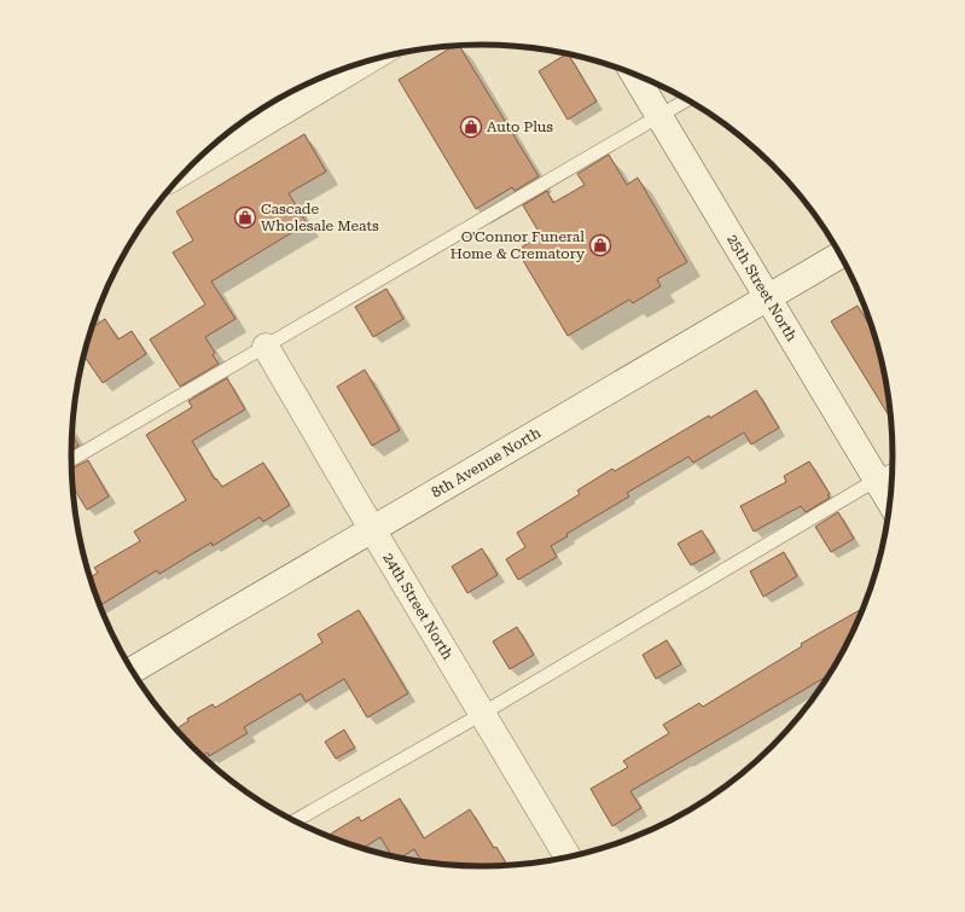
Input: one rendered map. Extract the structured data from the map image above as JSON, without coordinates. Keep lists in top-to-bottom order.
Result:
{
  "streets": {
    "street": ["25th Street North", "8th Avenue North", "24th Street North"]
  },
  "crossings": [
    ["25th Street North", "8th Avenue North"],
    ["8th Avenue North", "24th Street North"]
  ],
  "places": {
    "shop": ["Auto Plus", "Cascade Wholesale Meats", "O'Connor Funeral Home & Crematory"]
  }
}
